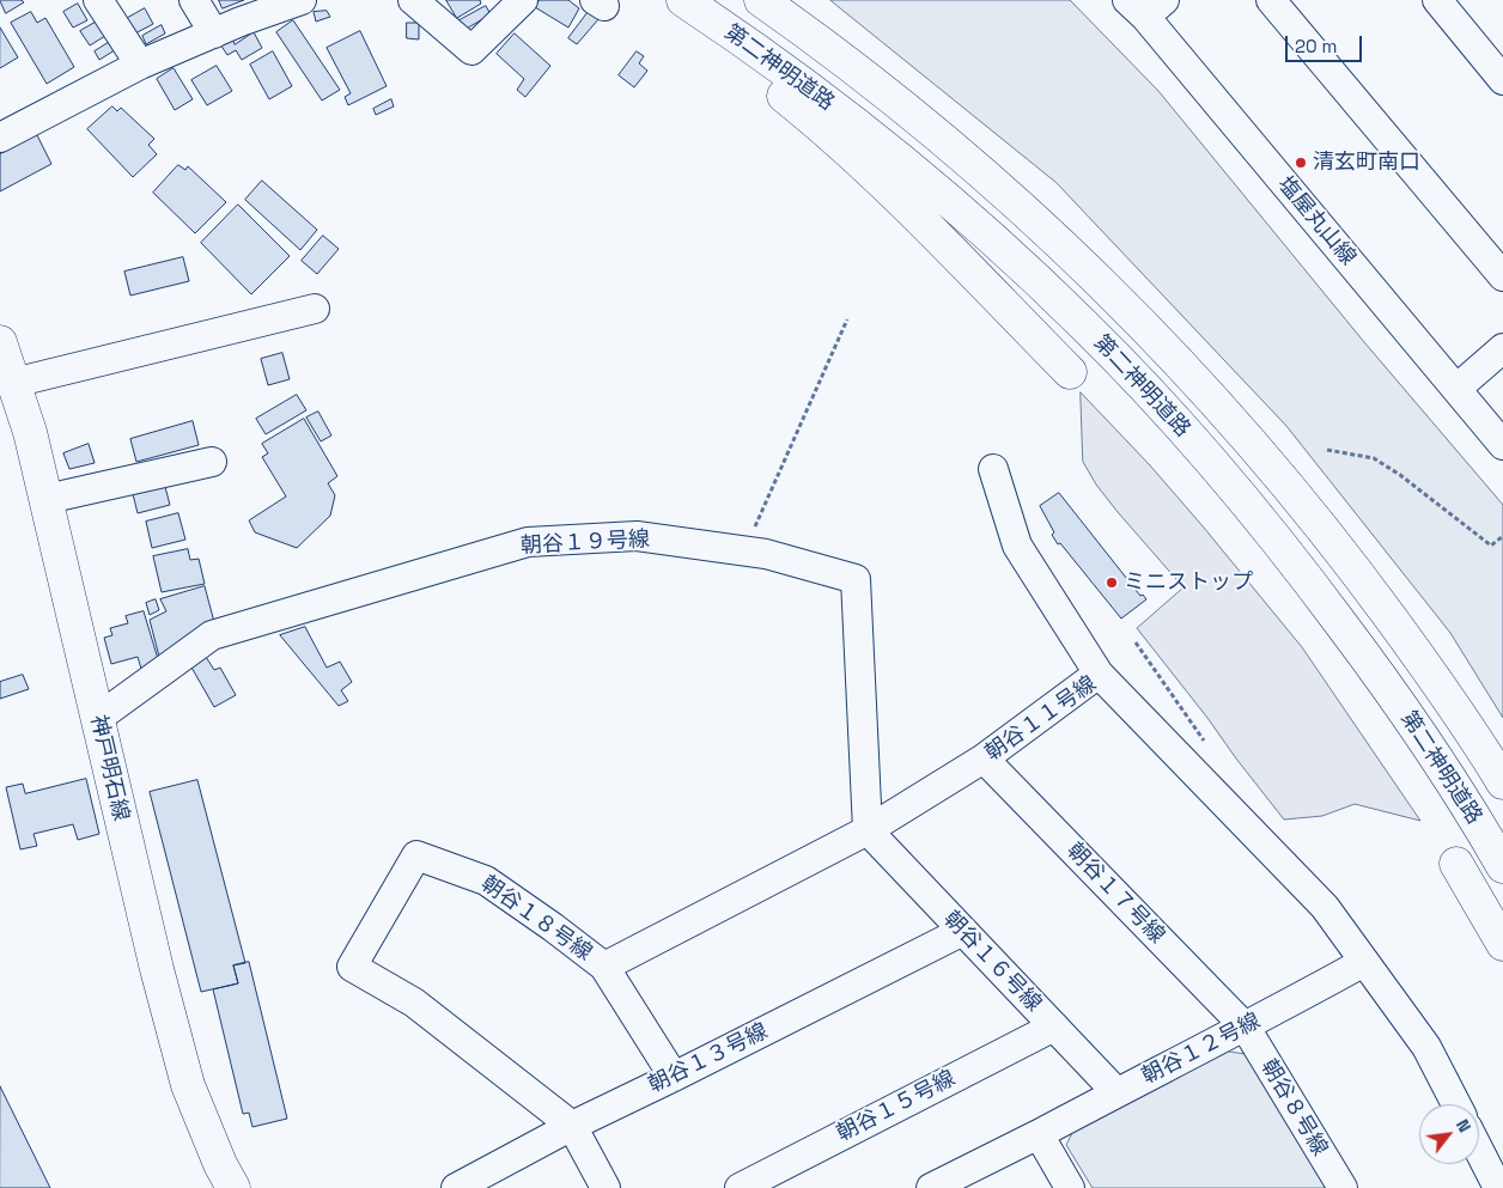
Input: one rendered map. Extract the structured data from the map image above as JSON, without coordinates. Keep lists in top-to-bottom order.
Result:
{
  "streets": {
    "main road": ["第二神明道路", "神戸明石線"],
    "street": [
      "塩屋丸山線",
      "朝谷１９号線",
      "朝谷１１号線",
      "朝谷１７号線",
      "朝谷１８号線",
      "朝谷１６号線",
      "朝谷１２号線",
      "朝谷１３号線",
      "朝谷１５号線",
      "朝谷８号線"
    ]
  },
  "crossings": [
    ["朝谷１９号線", "朝谷１１号線"],
    ["朝谷１９号線", "神戸明石線"],
    ["朝谷１９号線", "朝谷１６号線"],
    ["朝谷１１号線", "朝谷１７号線"],
    ["朝谷１１号線", "朝谷１８号線"],
    ["朝谷１１号線", "朝谷１６号線"],
    ["朝谷１１号線", "朝谷１２号線"],
    ["朝谷１７号線", "朝谷１２号線"],
    ["朝谷１７号線", "朝谷８号線"],
    ["朝谷１８号線", "朝谷１３号線"],
    ["朝谷１６号線", "朝谷１２号線"],
    ["朝谷１６号線", "朝谷１３号線"],
    ["朝谷１６号線", "朝谷１５号線"],
    ["朝谷１２号線", "朝谷８号線"]
  ],
  "places": ["清玄町南口", "ミニストップ"],
  "scale_bar": "20 m",
  "north": "top right"
}
